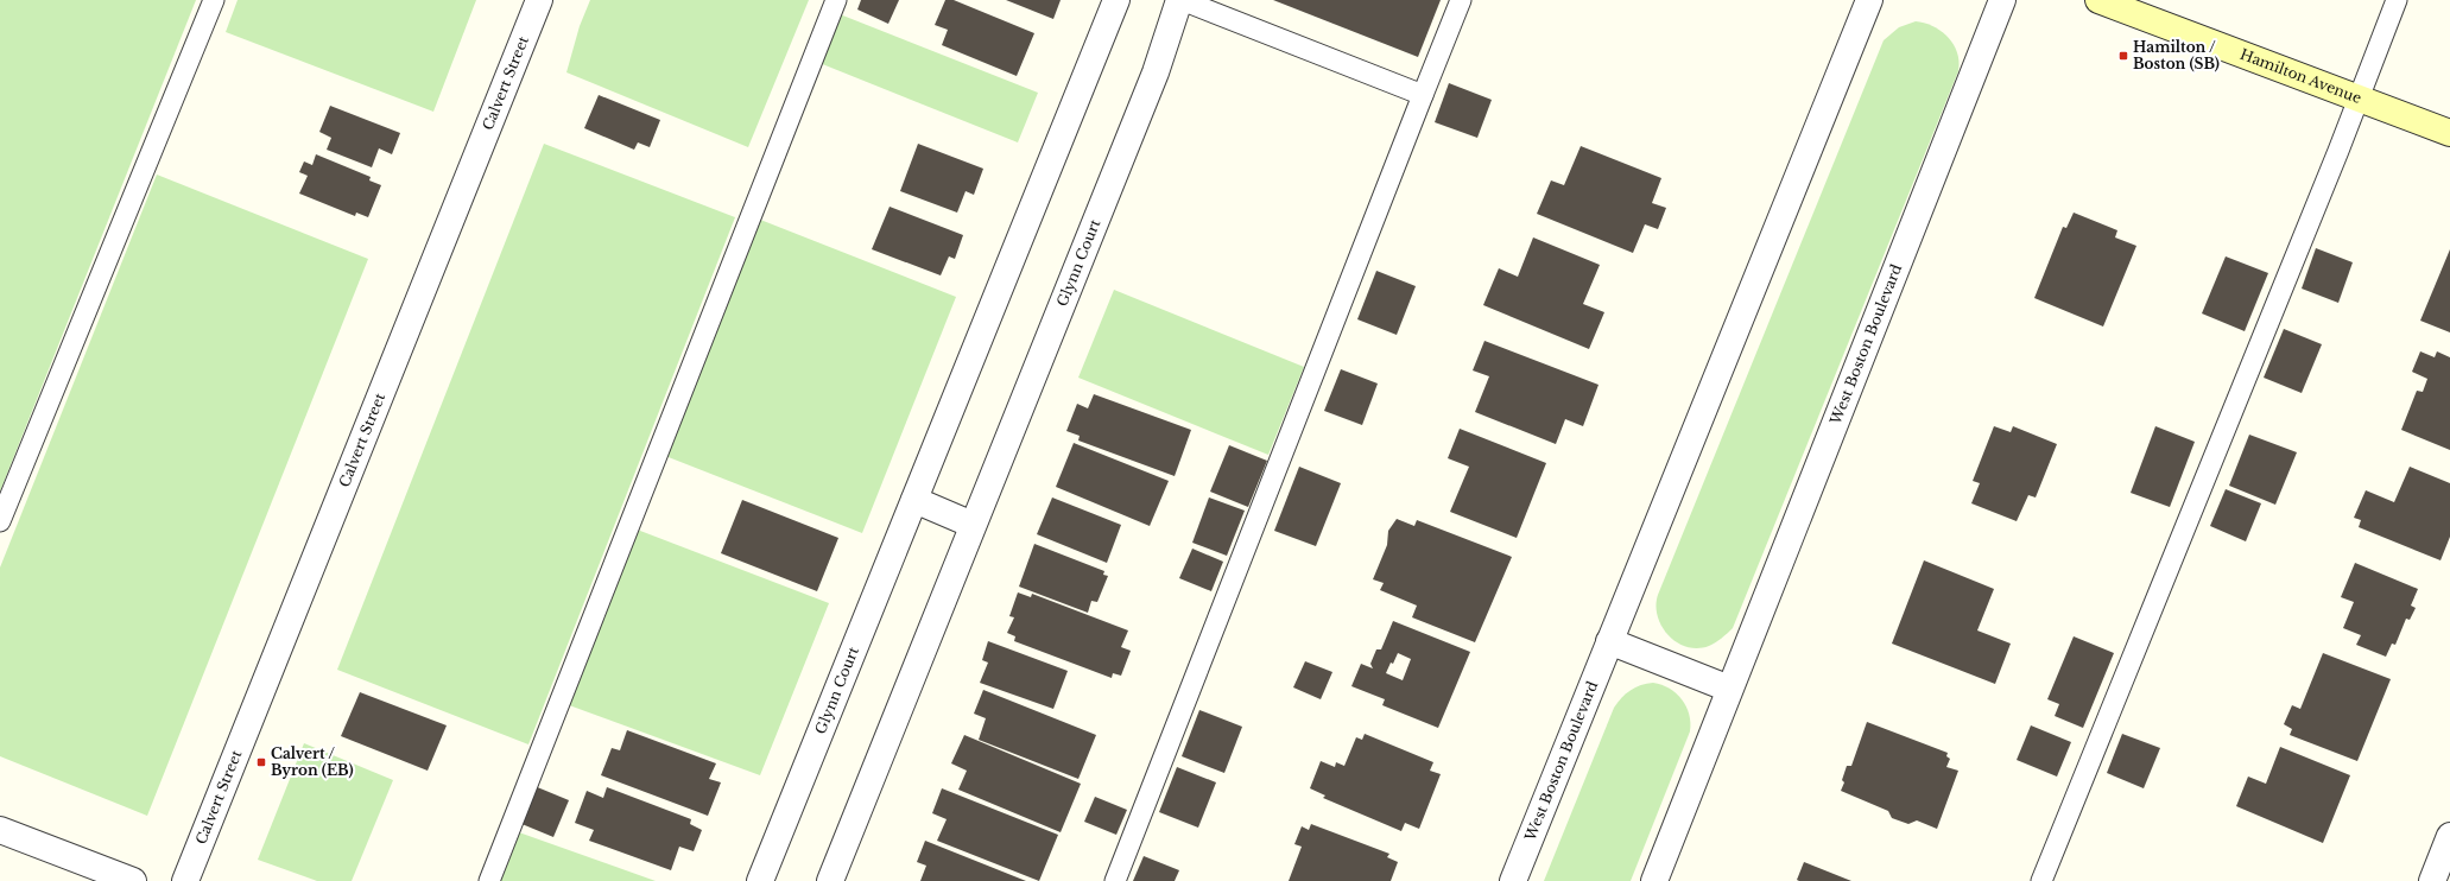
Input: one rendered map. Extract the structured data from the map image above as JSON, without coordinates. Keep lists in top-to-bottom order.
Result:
{
  "streets": {
    "main road": ["Hamilton Avenue"],
    "street": ["Calvert Street", "Glynn Court", "West Boston Boulevard"]
  },
  "places": {
    "transit": ["Hamilton / Boston (SB)", "Calvert / Byron (EB)"]
  }
}
